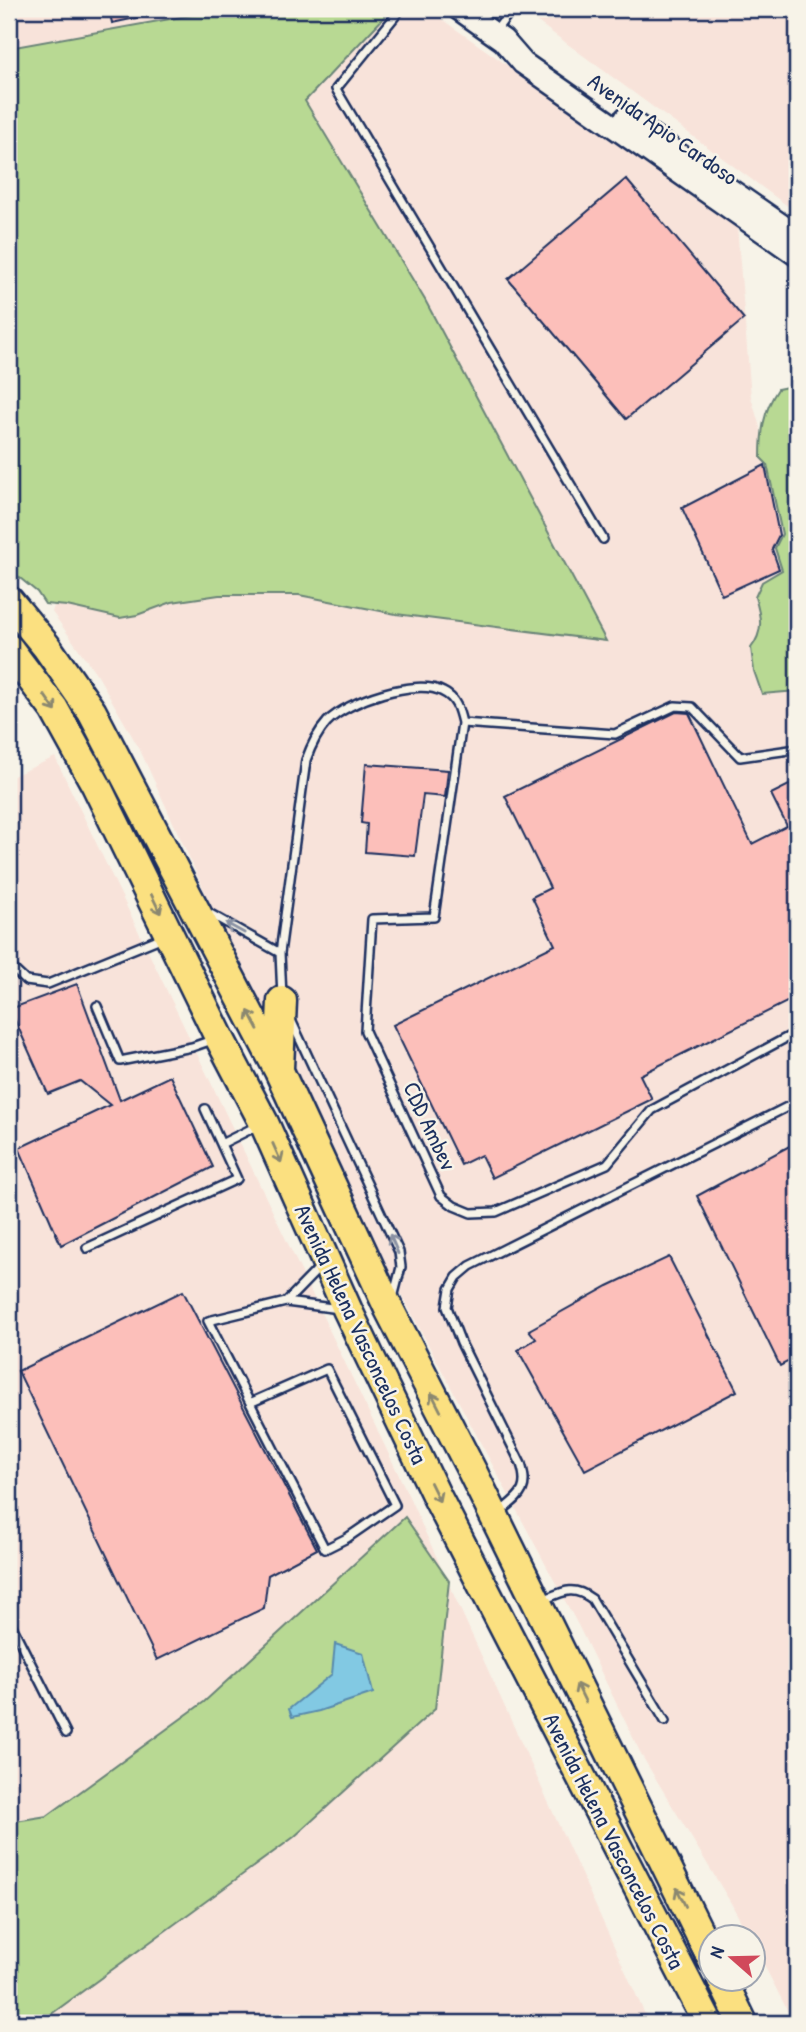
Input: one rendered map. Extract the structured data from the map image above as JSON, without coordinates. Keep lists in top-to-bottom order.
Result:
{
  "streets": {
    "highway": ["Avenida Helena Vasconcelos Costa"],
    "street": ["Avenida Apio Cardoso"],
    "lane": ["CDD Ambev"]
  },
  "north": "left"
}
